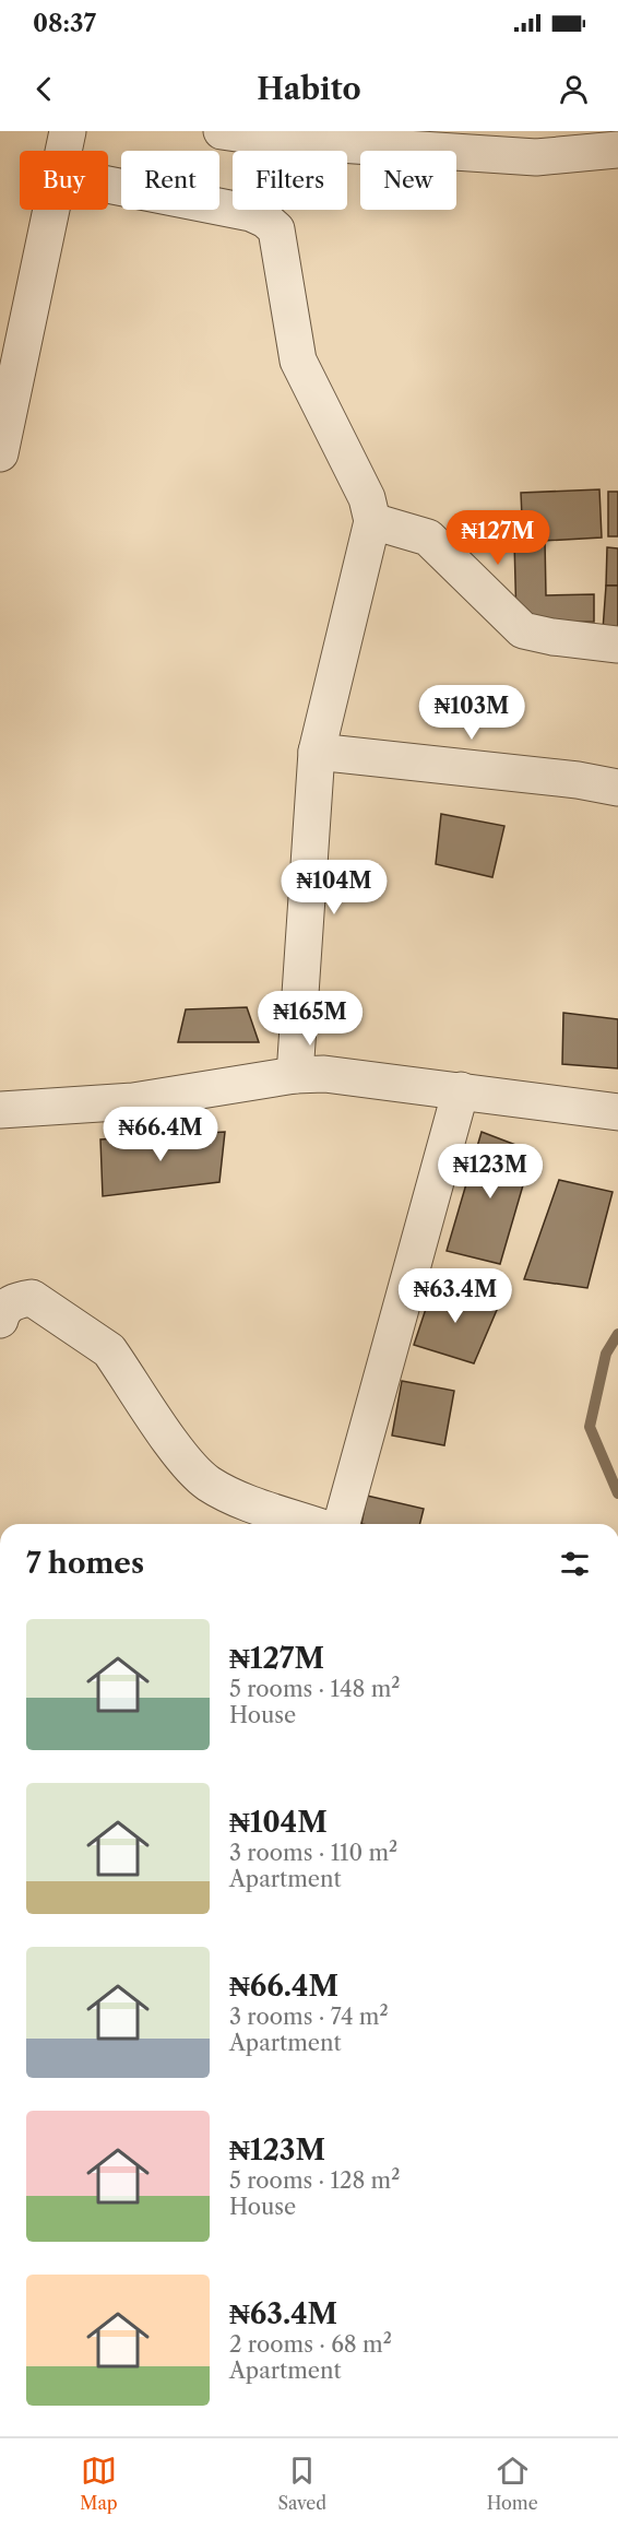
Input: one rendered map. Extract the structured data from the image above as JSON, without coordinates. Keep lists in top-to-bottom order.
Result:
{
  "page": {
    "status": "08:37",
    "header": "Habito",
    "chip": [
      "Buy",
      "Rent",
      "Filters",
      "New"
    ],
    "price": [
      "₦127M",
      "₦103M",
      "₦104M",
      "₦165M",
      "₦66.4M",
      "₦123M",
      "₦63.4M"
    ],
    "heading": "7 homes",
    "list": [
      {
        "name": "₦127M",
        "note": "5 rooms · 148 m² · House"
      },
      {
        "name": "₦104M",
        "note": "3 rooms · 110 m² · Apartment"
      },
      {
        "name": "₦66.4M",
        "note": "3 rooms · 74 m² · Apartment"
      },
      {
        "name": "₦123M",
        "note": "5 rooms · 128 m² · House"
      },
      {
        "name": "₦63.4M",
        "note": "2 rooms · 68 m² · Apartment"
      }
    ],
    "tabs": ["Map", "Saved", "Home"]
  }
}
